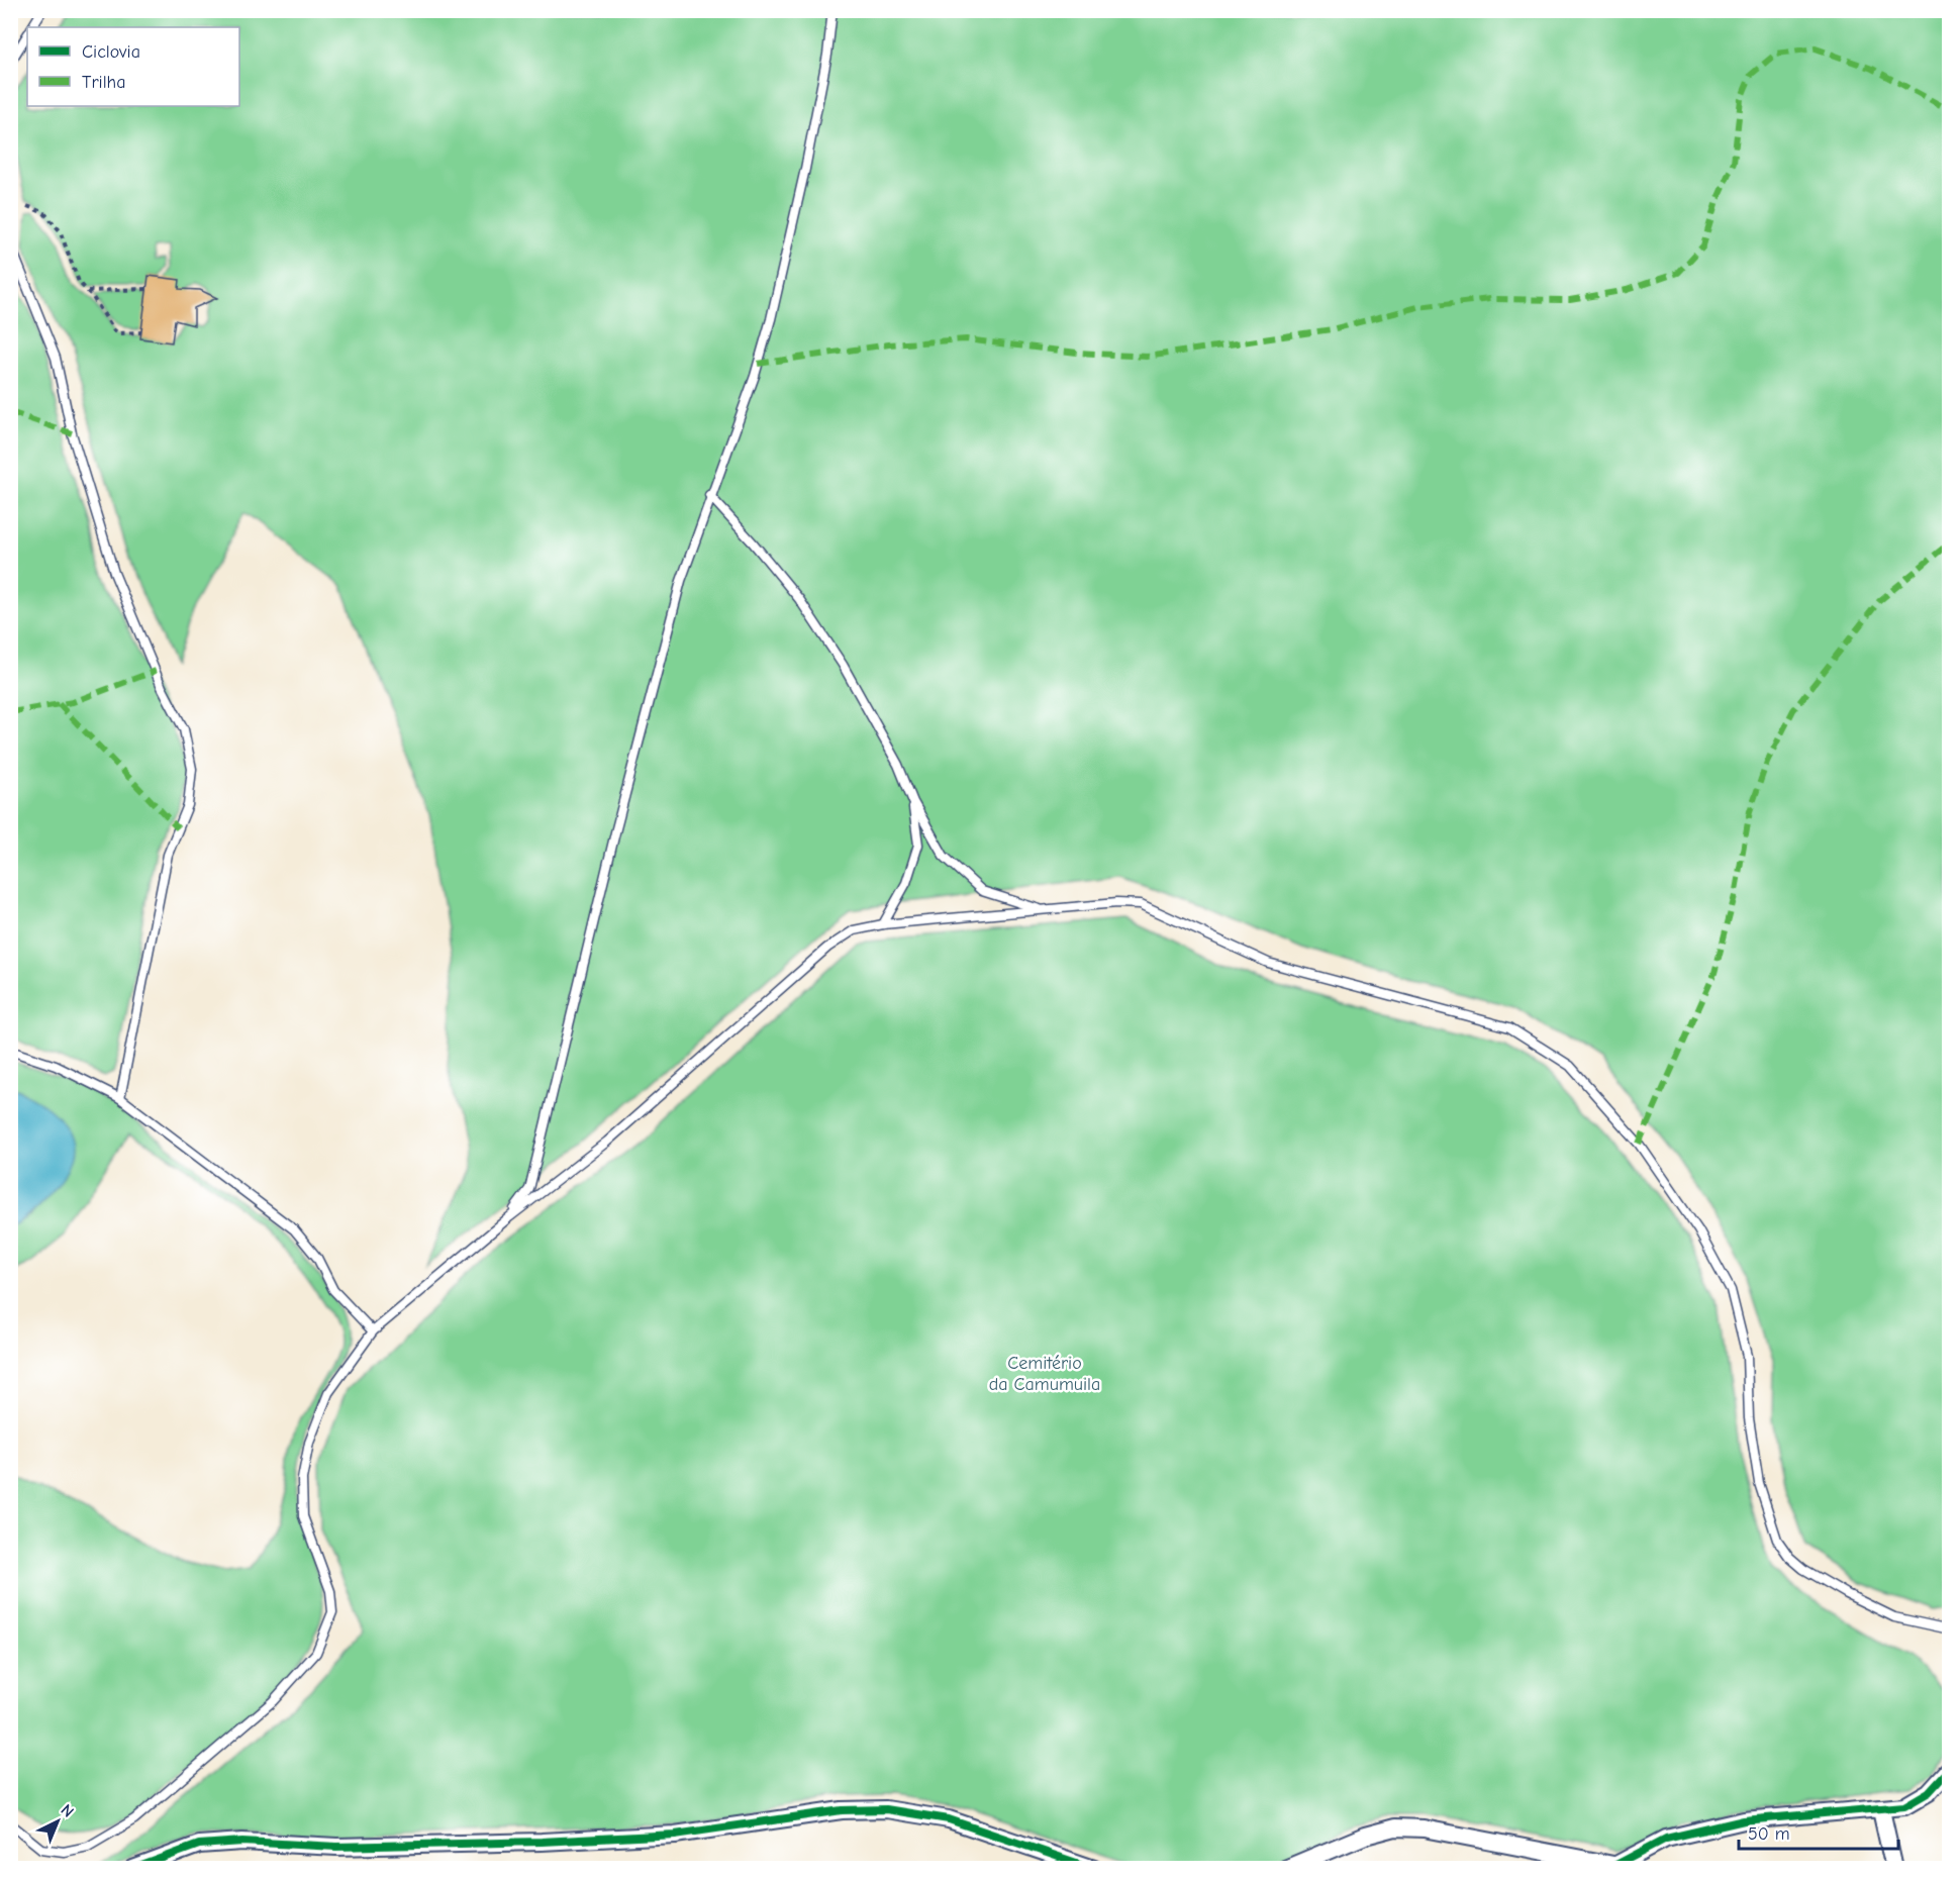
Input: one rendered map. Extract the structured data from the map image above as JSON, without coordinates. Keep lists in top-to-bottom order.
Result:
{
  "parks": ["Cemitério da Camumuila"],
  "legend": ["Ciclovia", "Trilha"],
  "scale_bar": "50 m",
  "north": "top right"
}
